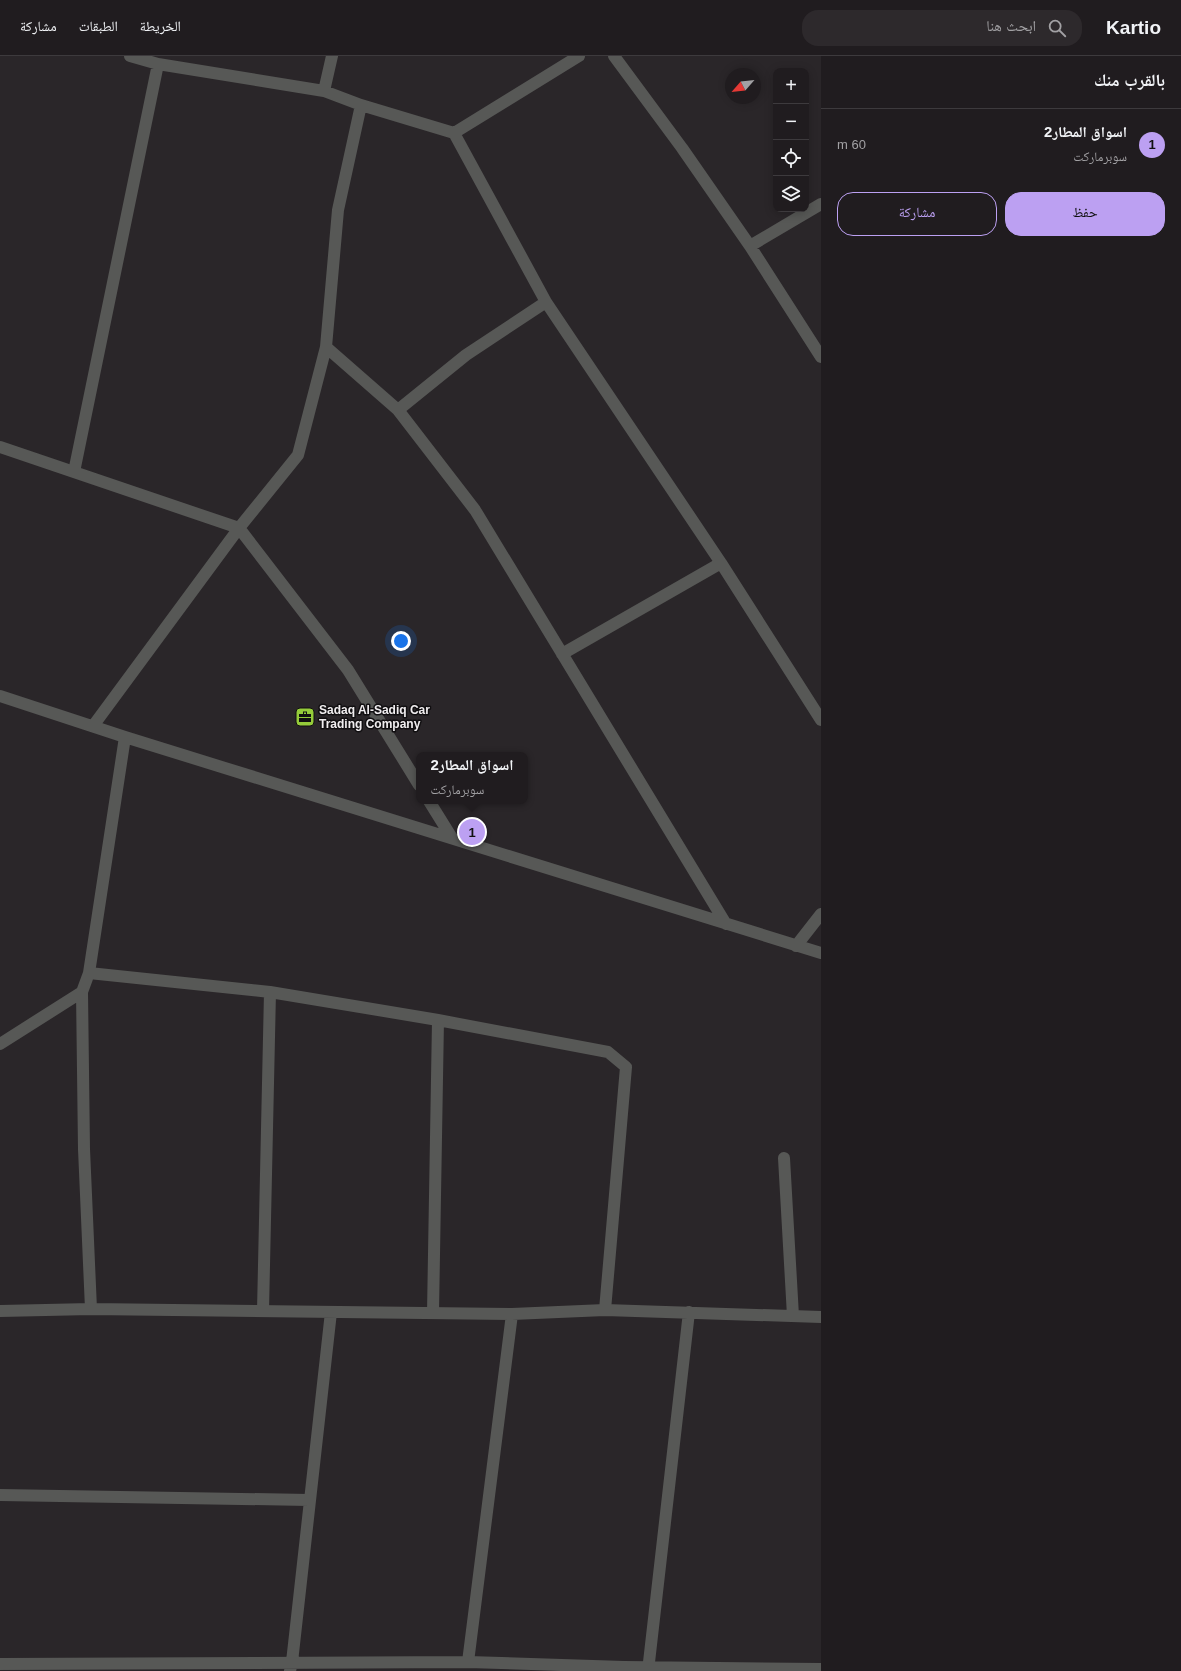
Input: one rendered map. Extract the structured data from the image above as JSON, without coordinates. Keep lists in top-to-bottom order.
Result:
{
  "places": {
    "office": ["Sadaq Al-Sadiq Car Trading Company"]
  },
  "north": "bottom left",
  "page": {
    "header": "Kartio",
    "search": "ابحث هنا",
    "nav": ["الخريطة", "الطبقات", "مشاركة"],
    "heading": "بالقرب منك",
    "map_buttons": ["+", "−"],
    "list": [
      {
        "mark": "1",
        "name": "اسواق المطار2",
        "note": "سوبرماركت",
        "value": "60 m"
      }
    ],
    "buttons": ["حفظ", "مشاركة"],
    "popup": ["اسواق المطار2", "سوبرماركت"],
    "pins": "1"
  }
}
